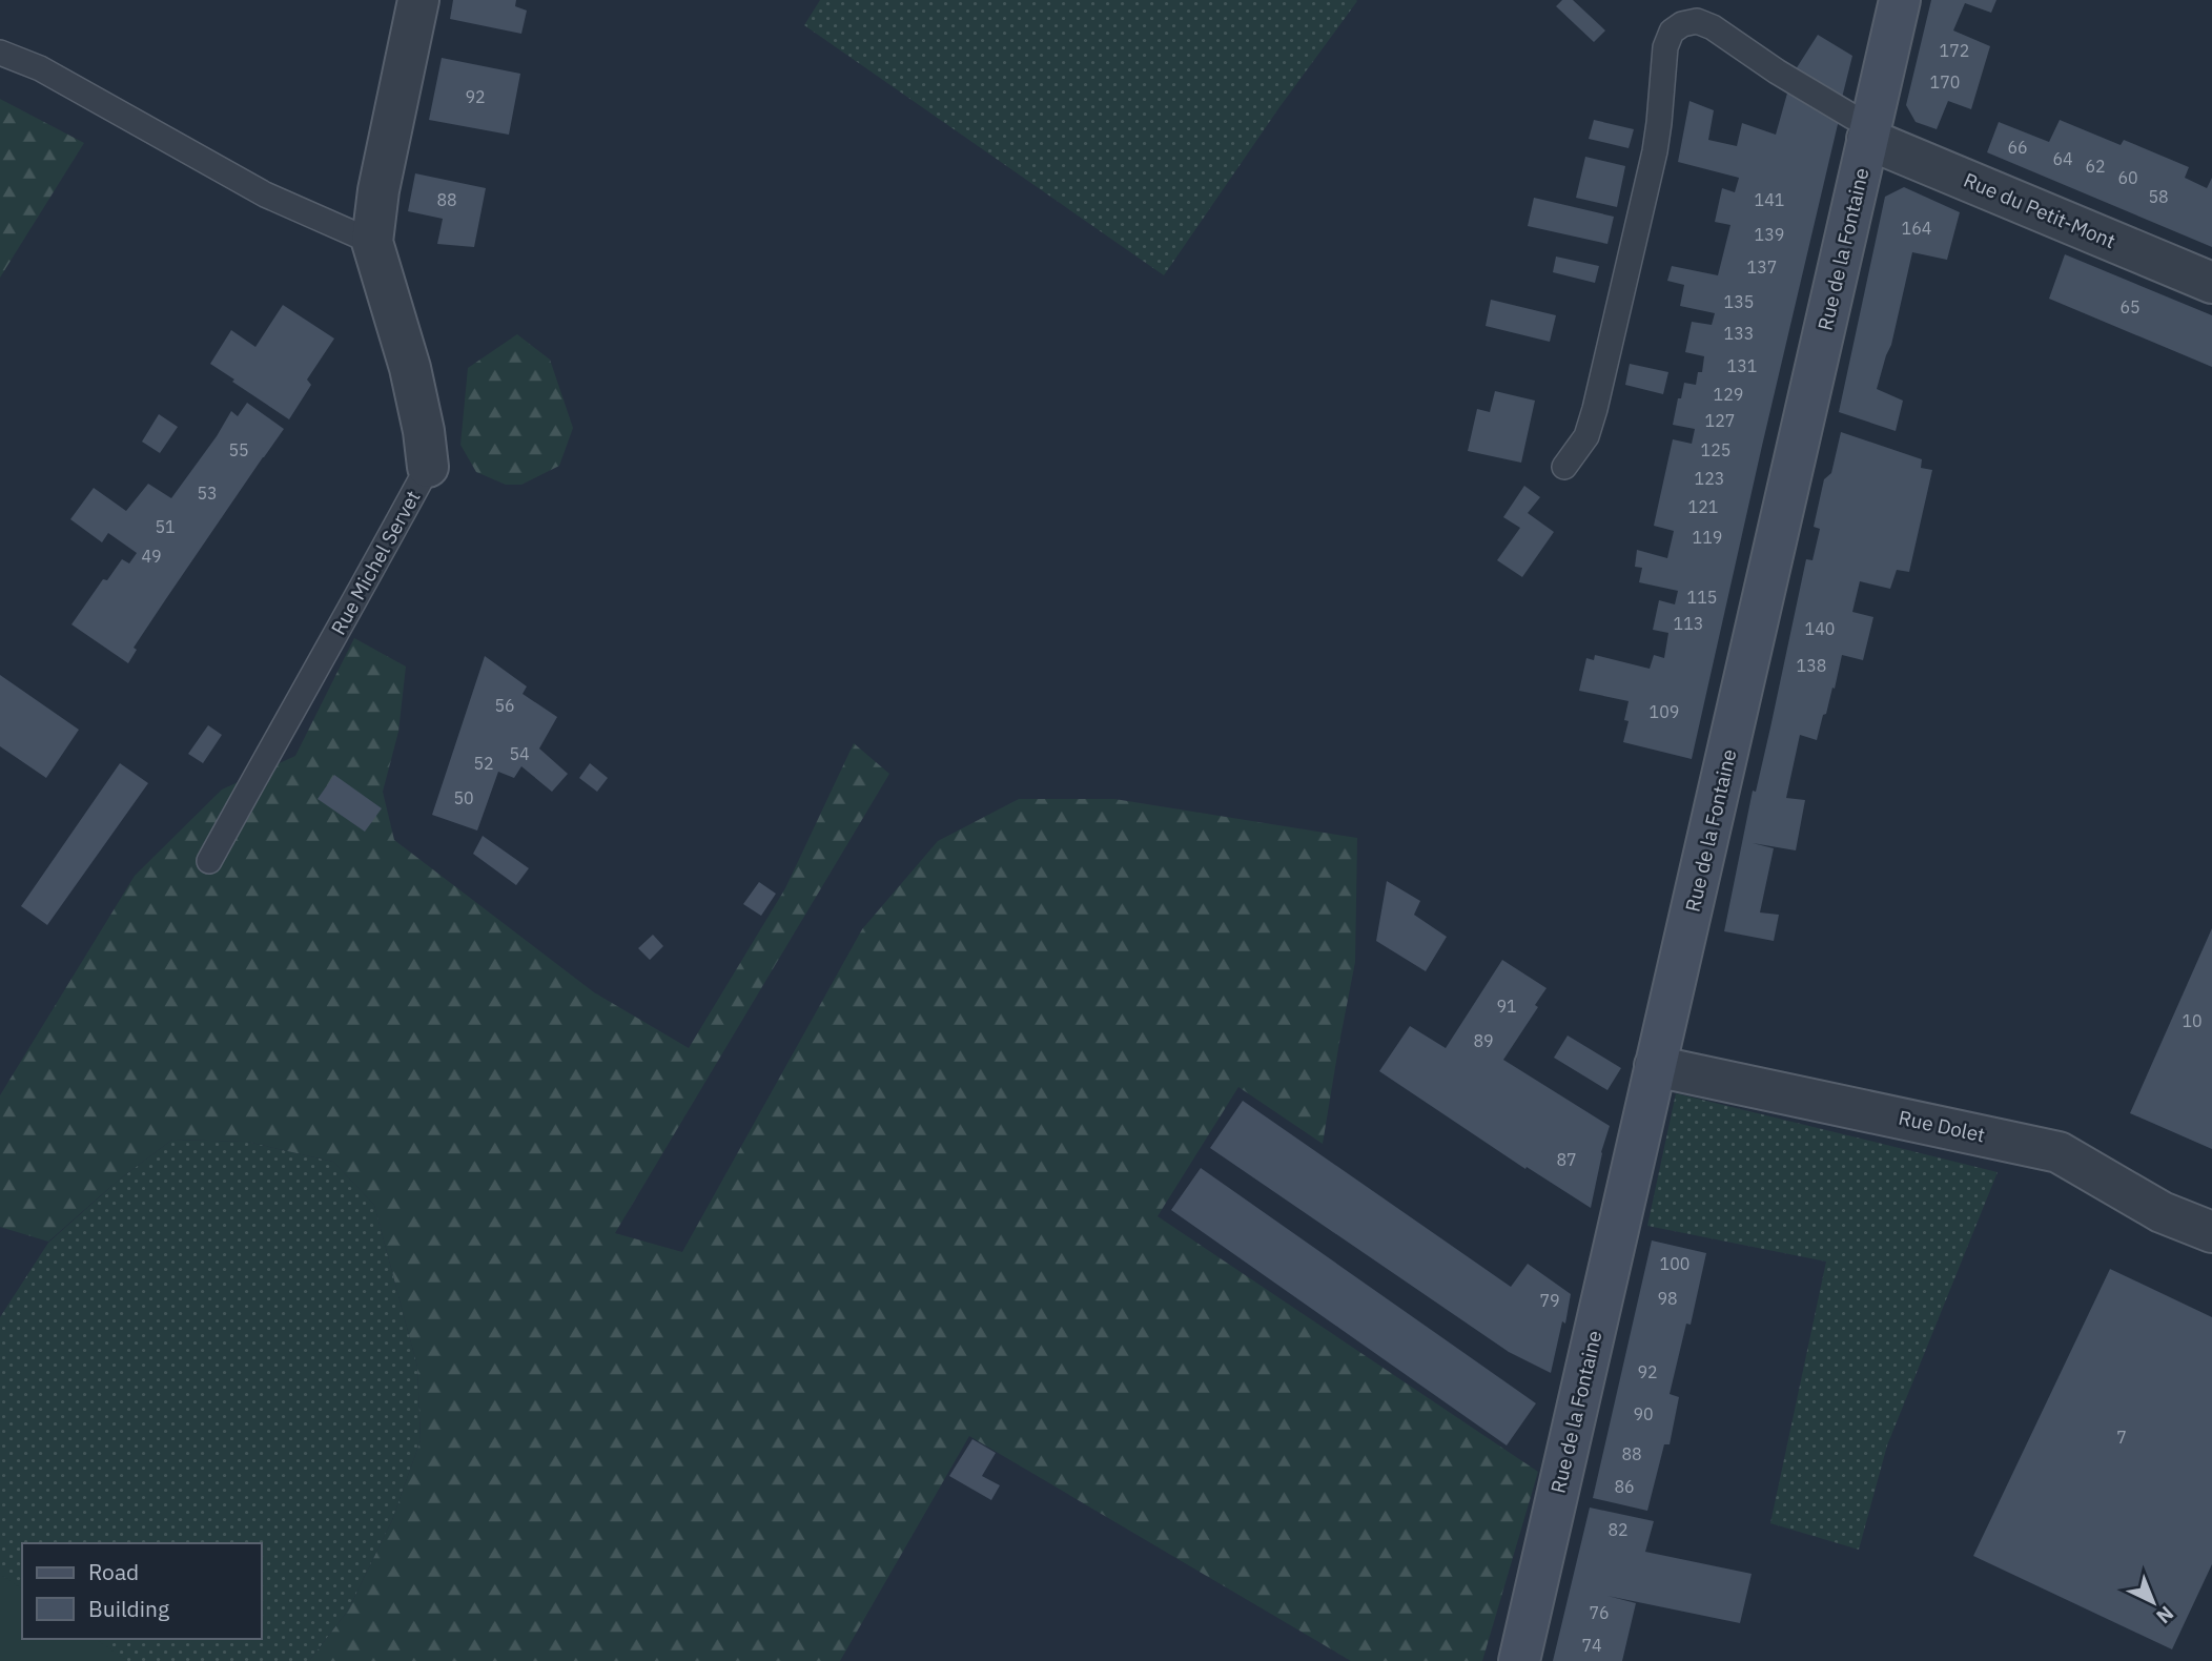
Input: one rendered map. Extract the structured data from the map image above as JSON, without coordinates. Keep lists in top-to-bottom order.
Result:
{
  "streets": {
    "street": [
      "Rue du Petit-Mont",
      "Rue de la Fontaine",
      "Rue Michel Servet",
      "Rue Dolet"
    ]
  },
  "crossings": [
    ["Rue du Petit-Mont", "Rue de la Fontaine"],
    ["Rue de la Fontaine", "Rue Dolet"]
  ],
  "house_numbers": [
    "172",
    "170",
    "92",
    "66",
    "64",
    "62",
    "60",
    "58",
    "88",
    "141",
    "164",
    "139",
    "137",
    "135",
    "65",
    "133",
    "131",
    "129",
    "127",
    "55",
    "125",
    "123",
    "53",
    "121",
    "51",
    "119",
    "49",
    "115",
    "113",
    "140",
    "138",
    "56",
    "109",
    "54",
    "52",
    "50",
    "91",
    "10",
    "89",
    "87",
    "100",
    "98",
    "79",
    "92",
    "90",
    "7",
    "88",
    "86",
    "82",
    "76",
    "74"
  ],
  "legend": ["Road", "Building"],
  "north": "bottom right"
}
